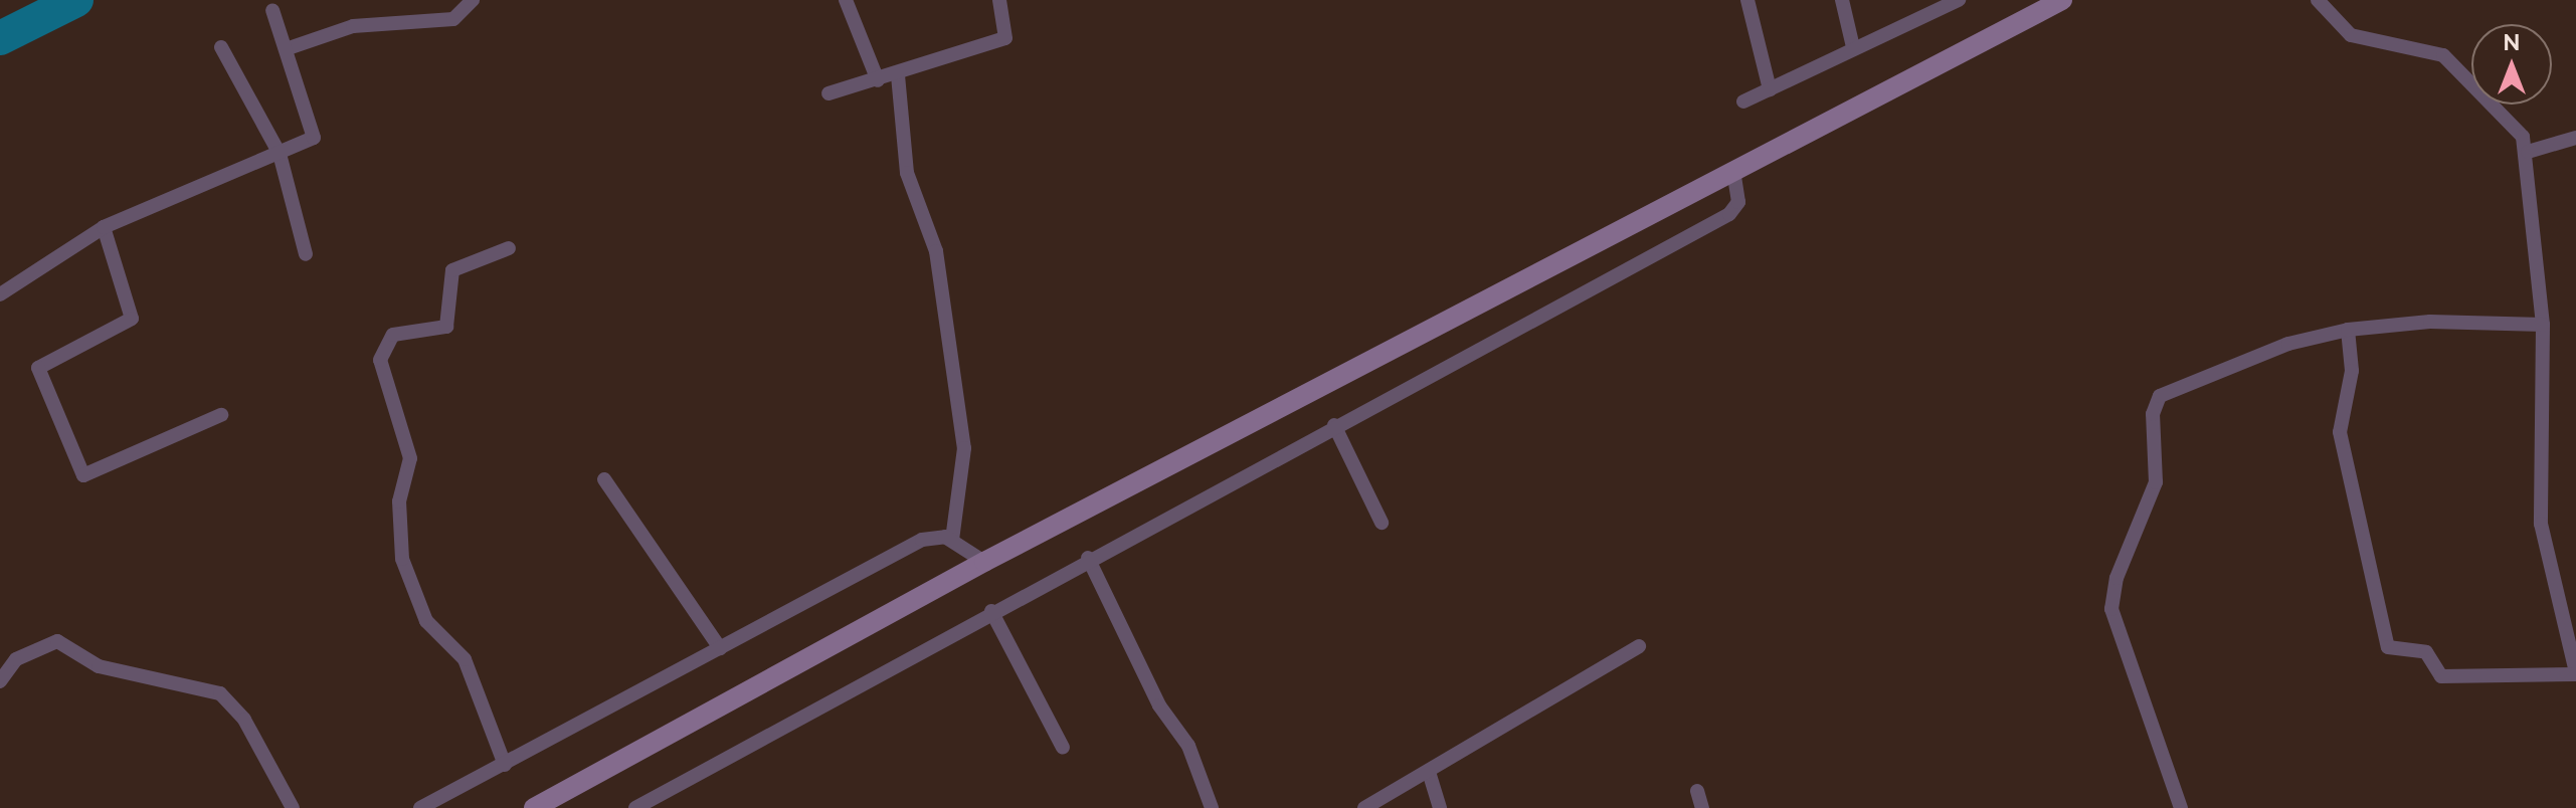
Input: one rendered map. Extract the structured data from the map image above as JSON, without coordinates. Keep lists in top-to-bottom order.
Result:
{
  "north": "top"
}
